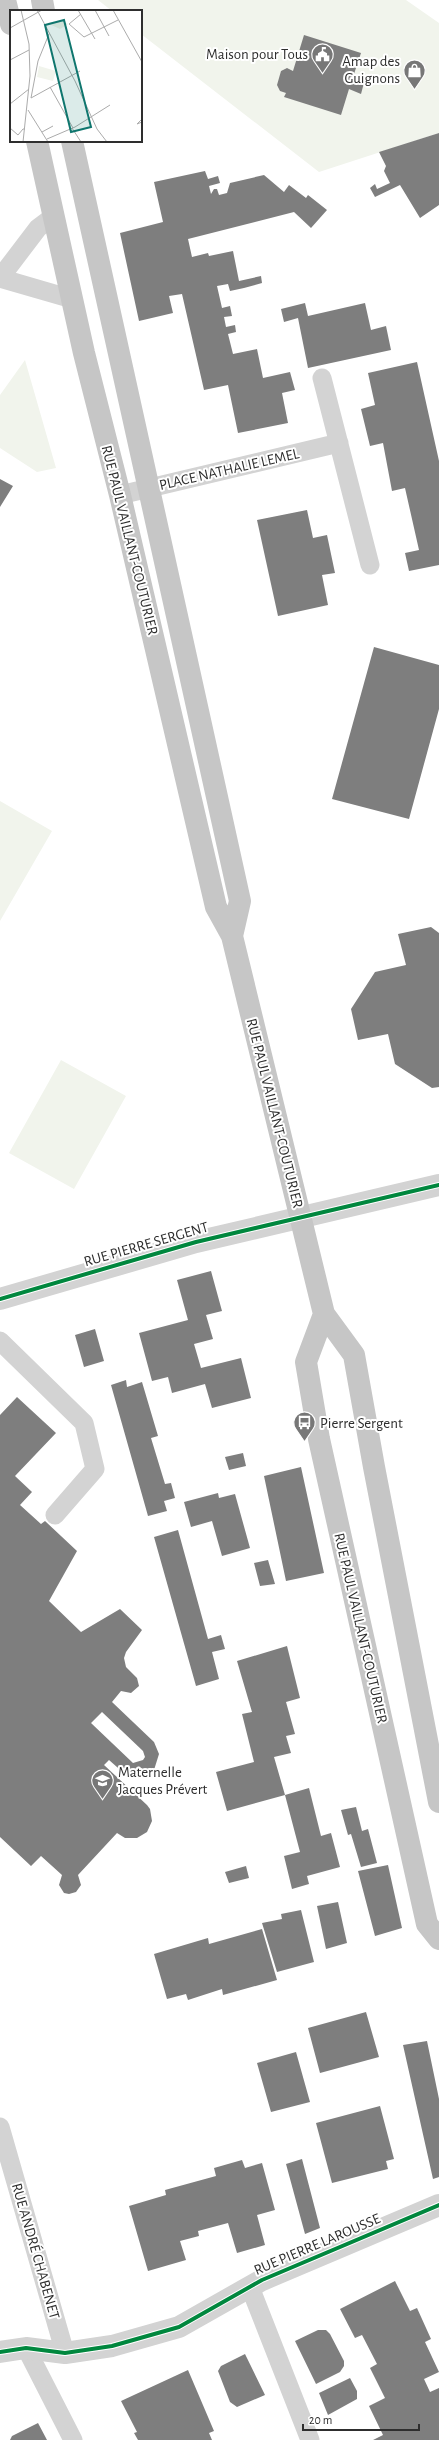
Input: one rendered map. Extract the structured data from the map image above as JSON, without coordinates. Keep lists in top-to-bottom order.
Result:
{
  "streets": {
    "main road": ["RUE PAUL VAILLANT-COUTURIER"],
    "street": ["RUE PIERRE SERGENT", "RUE PIERRE LAROUSSE"],
    "lane": ["PLACE NATHALIE LEMEL", "RUE ANDRÉ CHABENET"]
  },
  "crossings": [
    ["PLACE NATHALIE LEMEL", "RUE PAUL VAILLANT-COUTURIER"],
    ["RUE PAUL VAILLANT-COUTURIER", "RUE PIERRE SERGENT"],
    ["RUE PIERRE LAROUSSE", "RUE ANDRÉ CHABENET"]
  ],
  "places": {
    "public building": ["Maison pour Tous"],
    "shop": ["Amap des Guignons"],
    "bus stop": ["Pierre Sergent"],
    "school or university": ["Maternelle Jacques Prévert"]
  },
  "scale_bar": "20 m"
}
